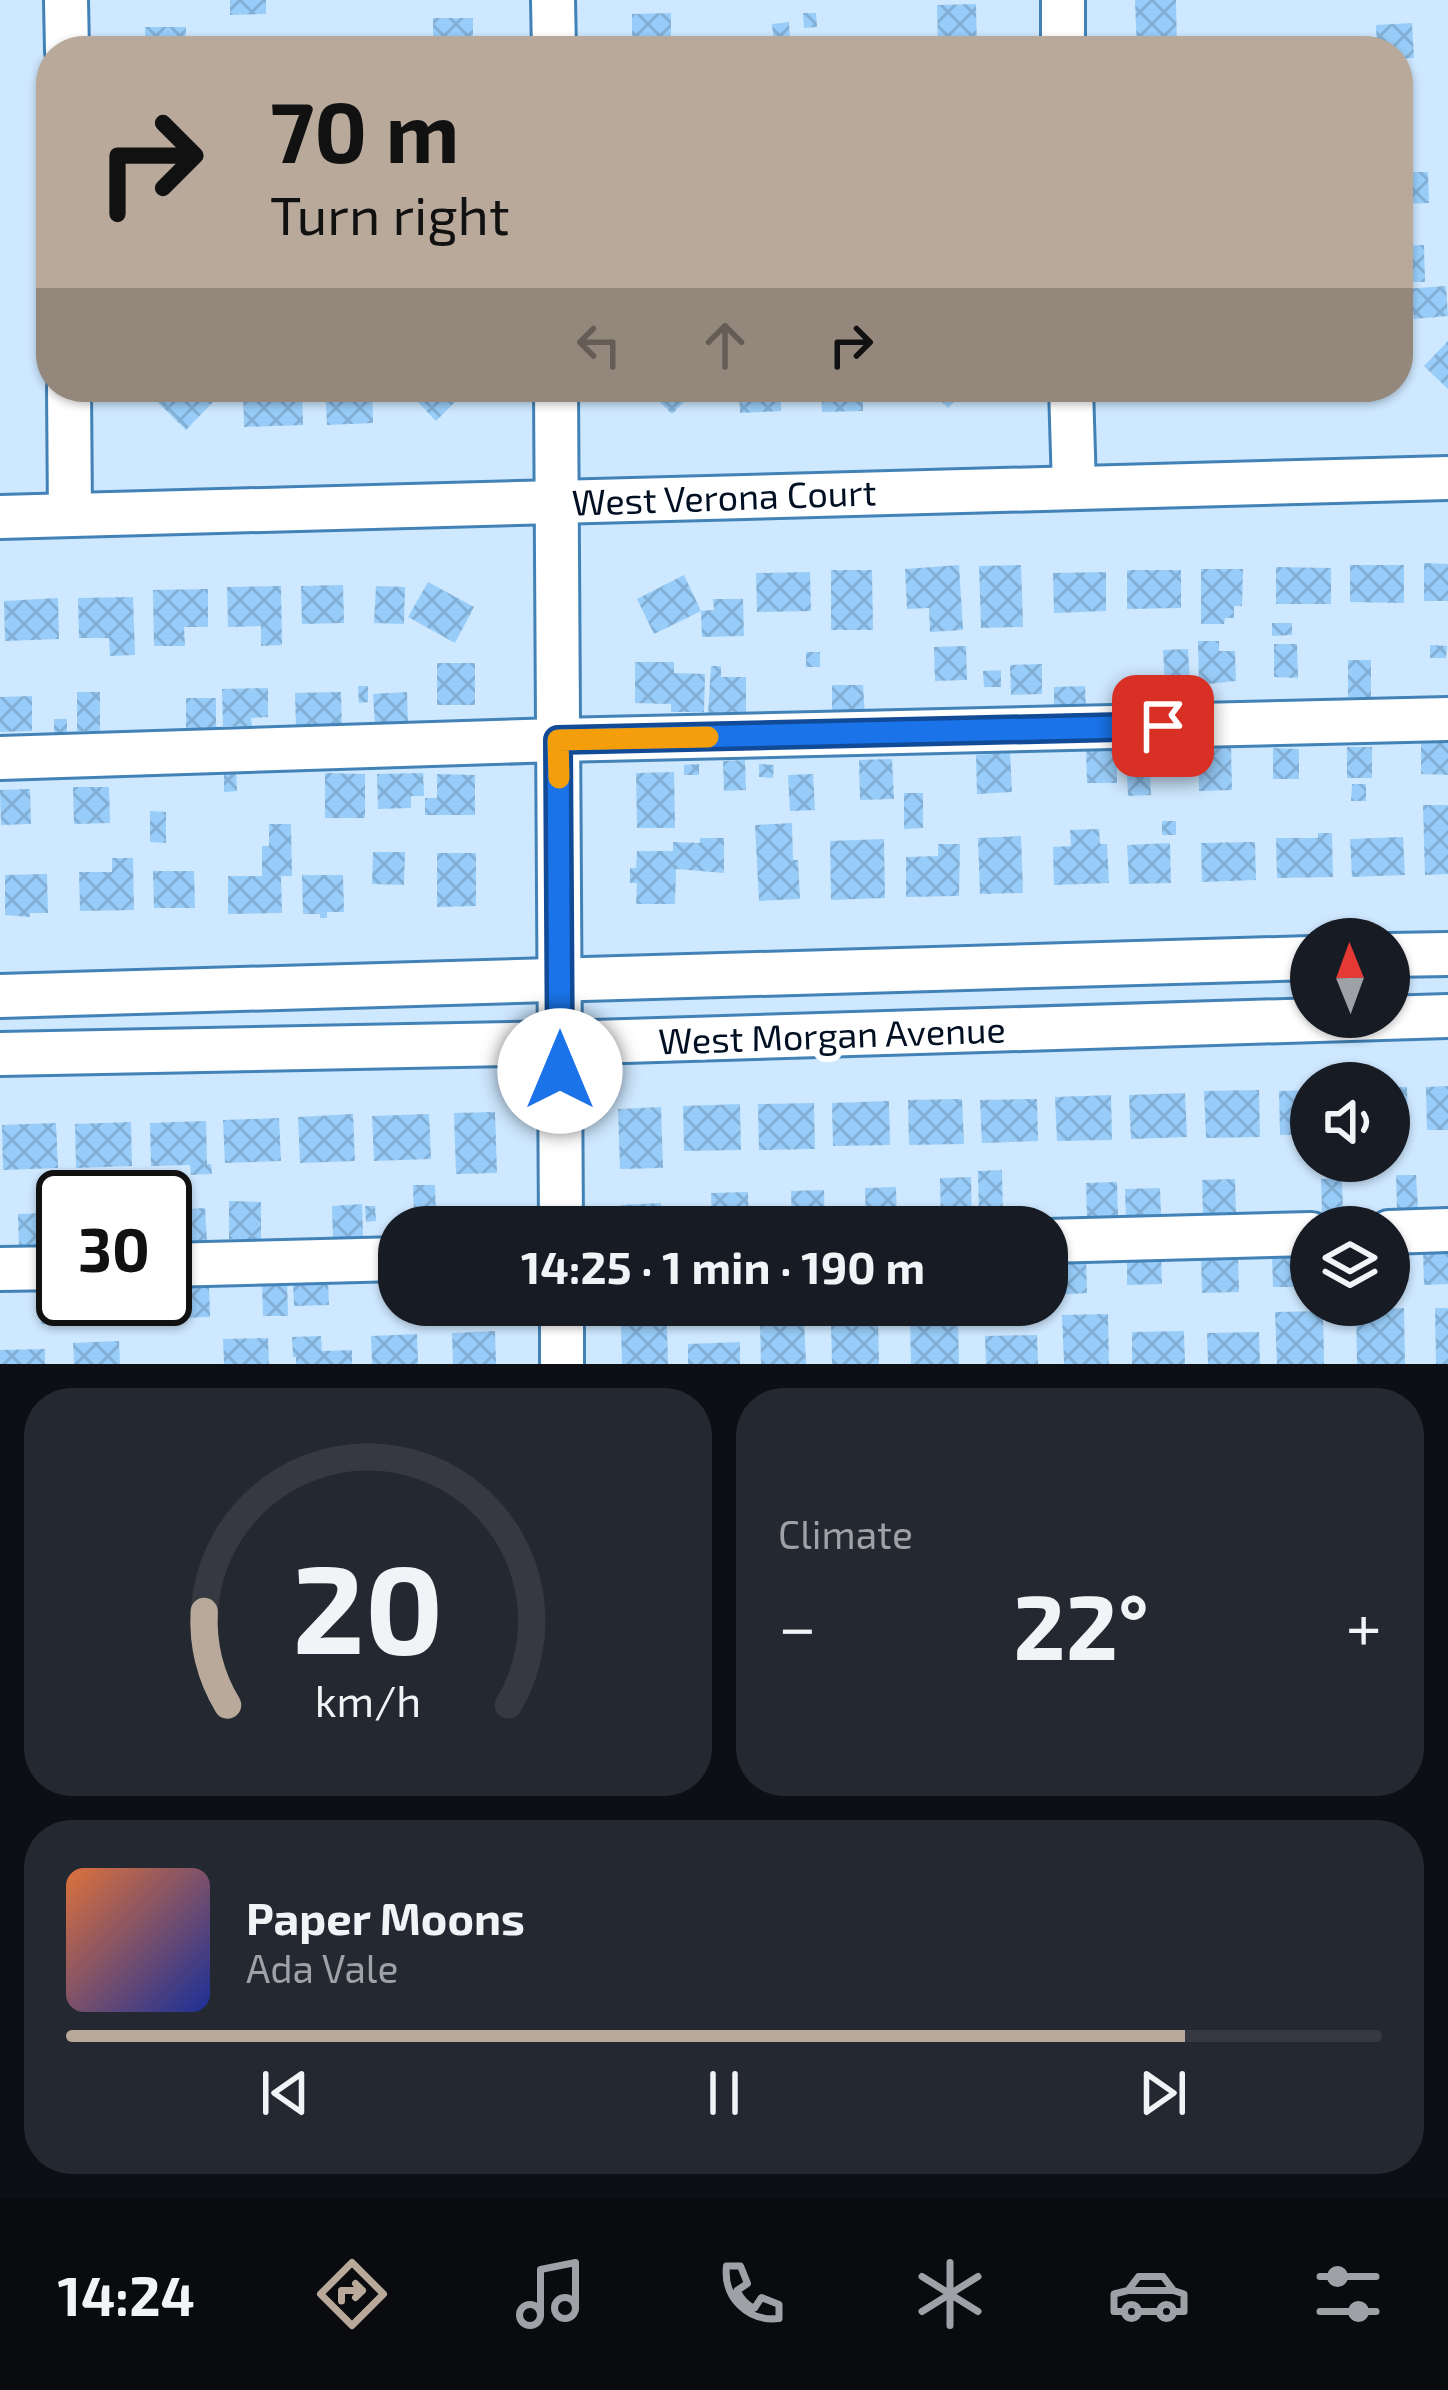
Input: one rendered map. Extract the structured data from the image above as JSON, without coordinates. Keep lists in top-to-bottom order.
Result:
{
  "streets": {
    "street": ["West Verona Court", "West Morgan Avenue"]
  },
  "north": "top",
  "page": {
    "turn": ["70 m", "Turn right"],
    "limit": "30",
    "trip": "14:25 · 1 min · 190 m",
    "tile": "Climate",
    "heat": ["−", "22°", "+"],
    "song": ["Paper Moons", "Ada Vale"],
    "tabs": "14:24",
    "gauge": ["20", "km/h"]
  }
}
